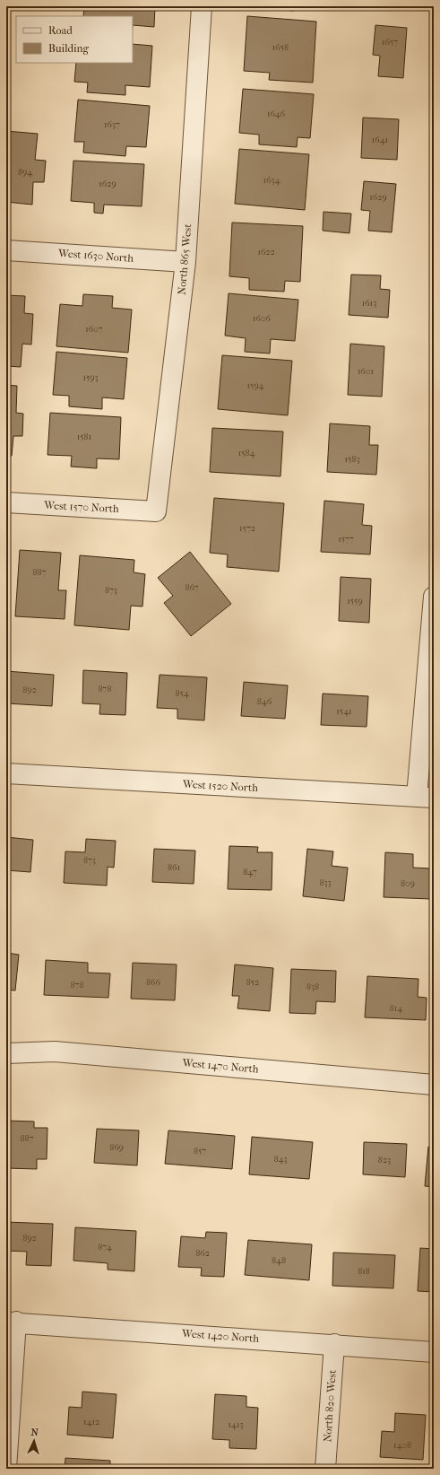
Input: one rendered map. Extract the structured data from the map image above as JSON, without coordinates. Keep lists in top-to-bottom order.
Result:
{
  "streets": {
    "street": [
      "West 1630 North",
      "North 865 West",
      "West 1570 North",
      "West 1520 North",
      "West 1470 North",
      "West 1420 North",
      "North 820 West"
    ]
  },
  "crossings": [
    ["West 1630 North", "North 865 West"],
    ["North 865 West", "West 1570 North"],
    ["West 1420 North", "North 820 West"]
  ],
  "house_numbers": [
    "1657",
    "1658",
    "1646",
    "1637",
    "1641",
    "894",
    "1634",
    "1629",
    "1629",
    "1622",
    "1613",
    "1606",
    "1607",
    "1601",
    "1593",
    "1594",
    "1581",
    "1584",
    "1583",
    "1572",
    "1577",
    "887",
    "867",
    "873",
    "1559",
    "878",
    "892",
    "854",
    "846",
    "1541",
    "873",
    "861",
    "847",
    "833",
    "809",
    "866",
    "852",
    "878",
    "838",
    "814",
    "887",
    "869",
    "857",
    "843",
    "823",
    "892",
    "874",
    "862",
    "848",
    "818",
    "1412",
    "1413",
    "1408"
  ],
  "legend": ["Road", "Building"],
  "north": "top"
}
